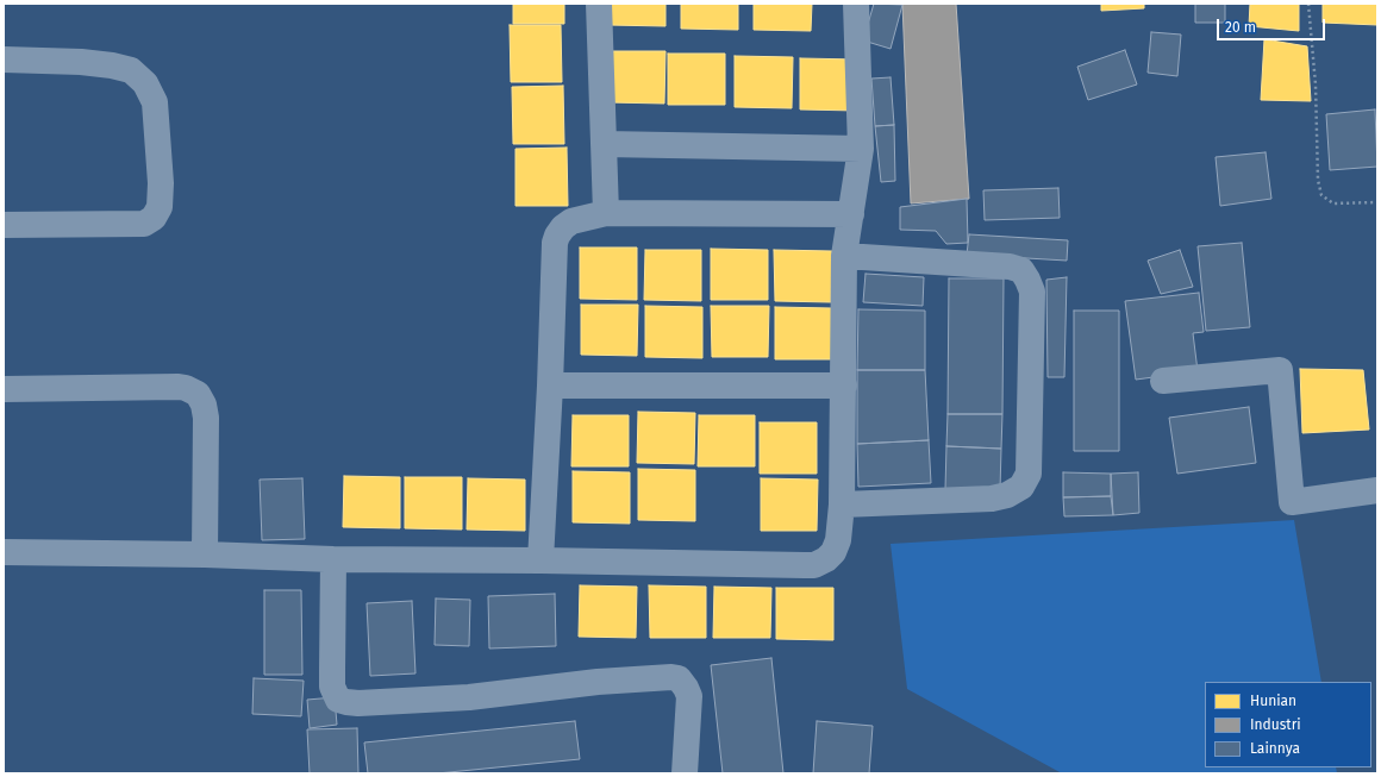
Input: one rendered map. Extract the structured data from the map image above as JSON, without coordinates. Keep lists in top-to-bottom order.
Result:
{
  "legend": ["Hunian", "Industri", "Lainnya"],
  "scale_bar": "20 m"
}
